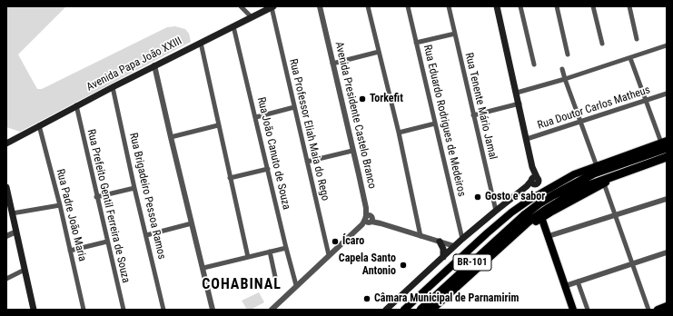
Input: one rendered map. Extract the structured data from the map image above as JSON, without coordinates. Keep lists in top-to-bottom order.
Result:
{
  "streets": {
    "highway": ["BR-101"],
    "main road": ["Avenida Papa João XXIII"],
    "street": [
      "Rua Tenente Mário Jamal",
      "Rua Doutor Carlos Matheus",
      "Avenida Presidente Castelo Branco",
      "Rua Eduardo Rodrigues de Medeiros",
      "Rua Professor Eliah Maia do Rego",
      "Rua João Canuto de Souza",
      "Rua Brigadeiro Pessoa Ramos",
      "Rua Prefeito Gentil Ferreira de Souza",
      "Rua Padre João Maria"
    ]
  },
  "crossings": [
    ["Avenida Papa João XXIII", "Rua Professor Eliah Maia do Rego"],
    ["Avenida Papa João XXIII", "Rua João Canuto de Souza"],
    ["Avenida Papa João XXIII", "Rua Brigadeiro Pessoa Ramos"],
    ["Avenida Papa João XXIII", "Rua Prefeito Gentil Ferreira de Souza"],
    ["Avenida Papa João XXIII", "Rua Padre João Maria"]
  ],
  "districts": ["COHABINAL"],
  "places": [
    "Torkefit",
    "Gosto e sabor",
    "Ícaro",
    "Capela Santo Antonio",
    "Câmara Municipal de Parnamirim"
  ]
}
